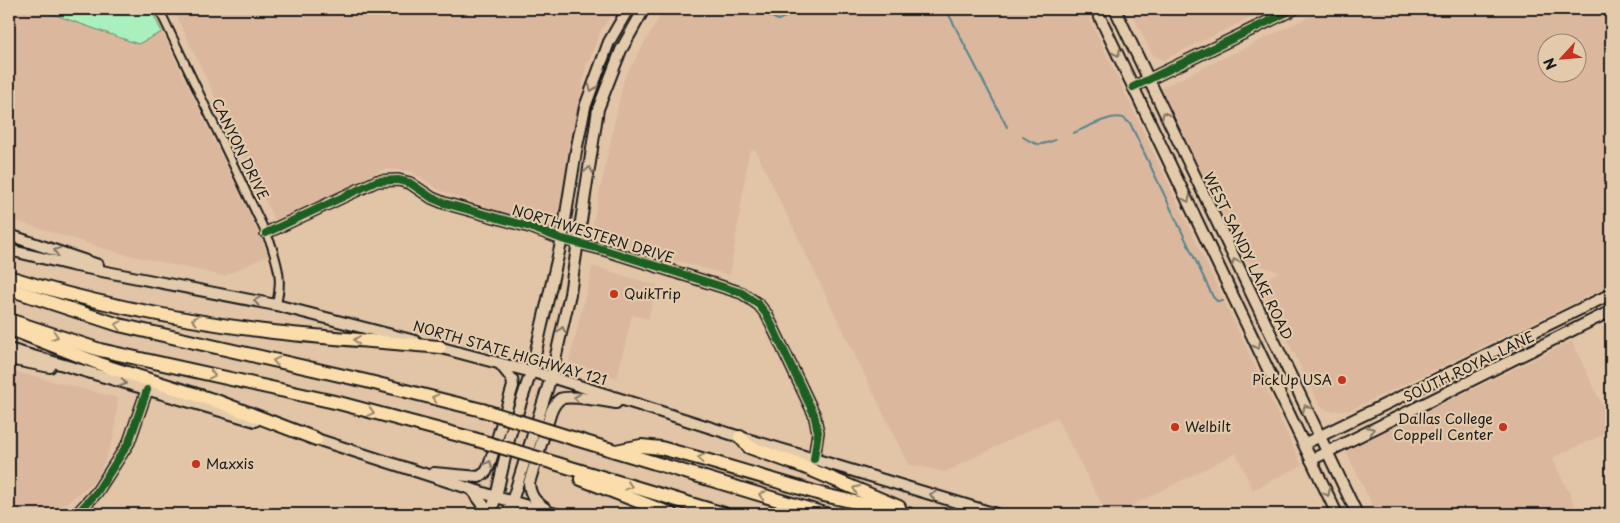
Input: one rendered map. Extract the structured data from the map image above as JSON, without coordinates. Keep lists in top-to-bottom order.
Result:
{
  "streets": {
    "main road": [
      "NORTHWESTERN DRIVE",
      "WEST SANDY LAKE ROAD",
      "NORTH STATE HIGHWAY 121",
      "SOUTH ROYAL LANE"
    ],
    "street": ["CANYON DRIVE"]
  },
  "crossings": [
    ["CANYON DRIVE", "NORTHWESTERN DRIVE"],
    ["CANYON DRIVE", "NORTH STATE HIGHWAY 121"],
    ["NORTHWESTERN DRIVE", "NORTH STATE HIGHWAY 121"],
    ["WEST SANDY LAKE ROAD", "SOUTH ROYAL LANE"]
  ],
  "places": [
    "QuikTrip",
    "PickUp USA",
    "Welbilt",
    "Dallas College Coppell Center",
    "Maxxis"
  ],
  "north": "bottom left"
}
